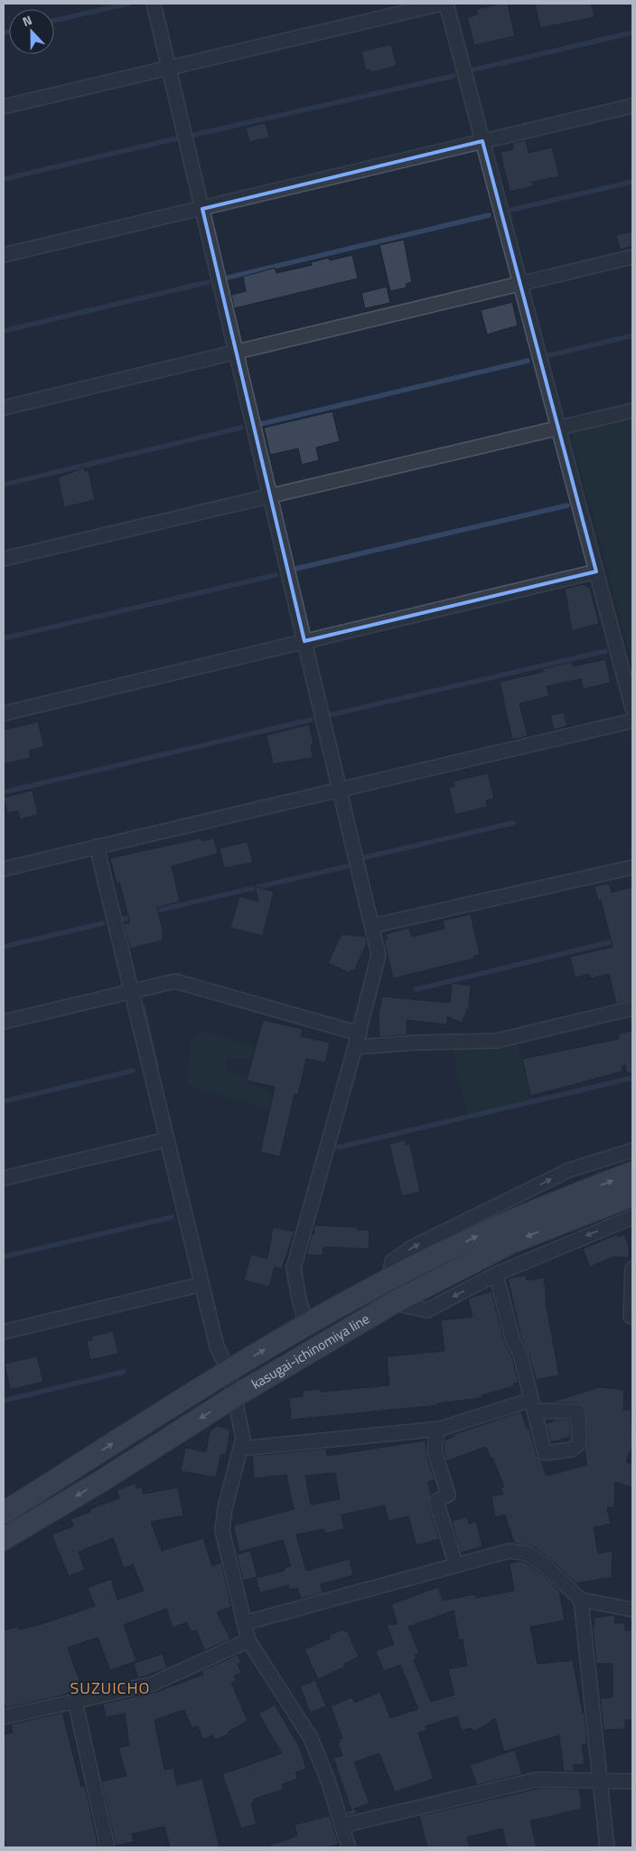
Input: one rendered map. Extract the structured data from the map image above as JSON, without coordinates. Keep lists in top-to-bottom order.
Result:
{
  "streets": {
    "main road": ["kasugai-ichinomiya line"]
  },
  "districts": ["SUZUICHO"],
  "north": "top"
}
